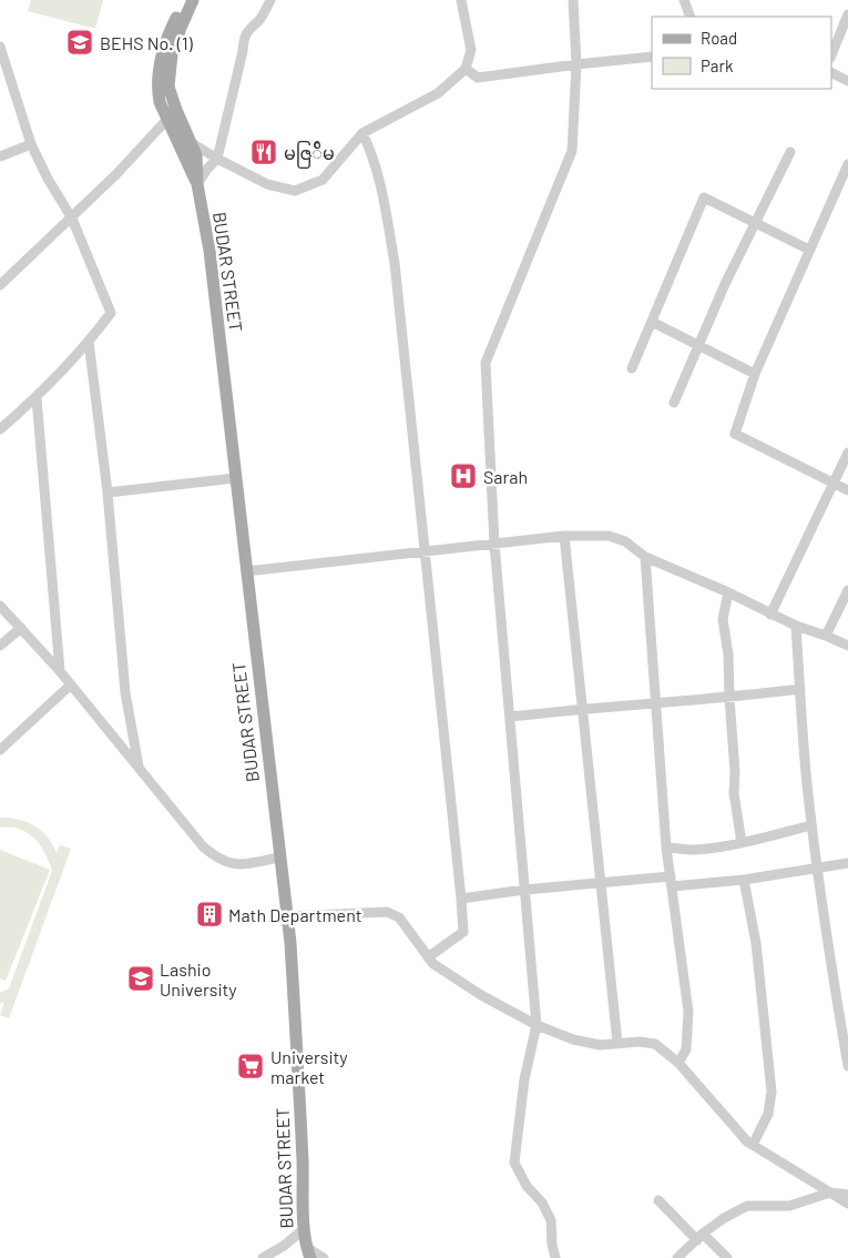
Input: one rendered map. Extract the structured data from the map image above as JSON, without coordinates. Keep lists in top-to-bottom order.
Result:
{
  "streets": {
    "main road": ["BUDAR STREET"]
  },
  "places": {
    "school or university": ["BEHS No. (1)", "Lashio University"],
    "restaurant": ["မဇြ်ိမ"],
    "hospital": ["Sarah"],
    "building": ["Math Department"],
    "supermarket": ["University market"]
  },
  "legend": ["Road", "Park"]
}
